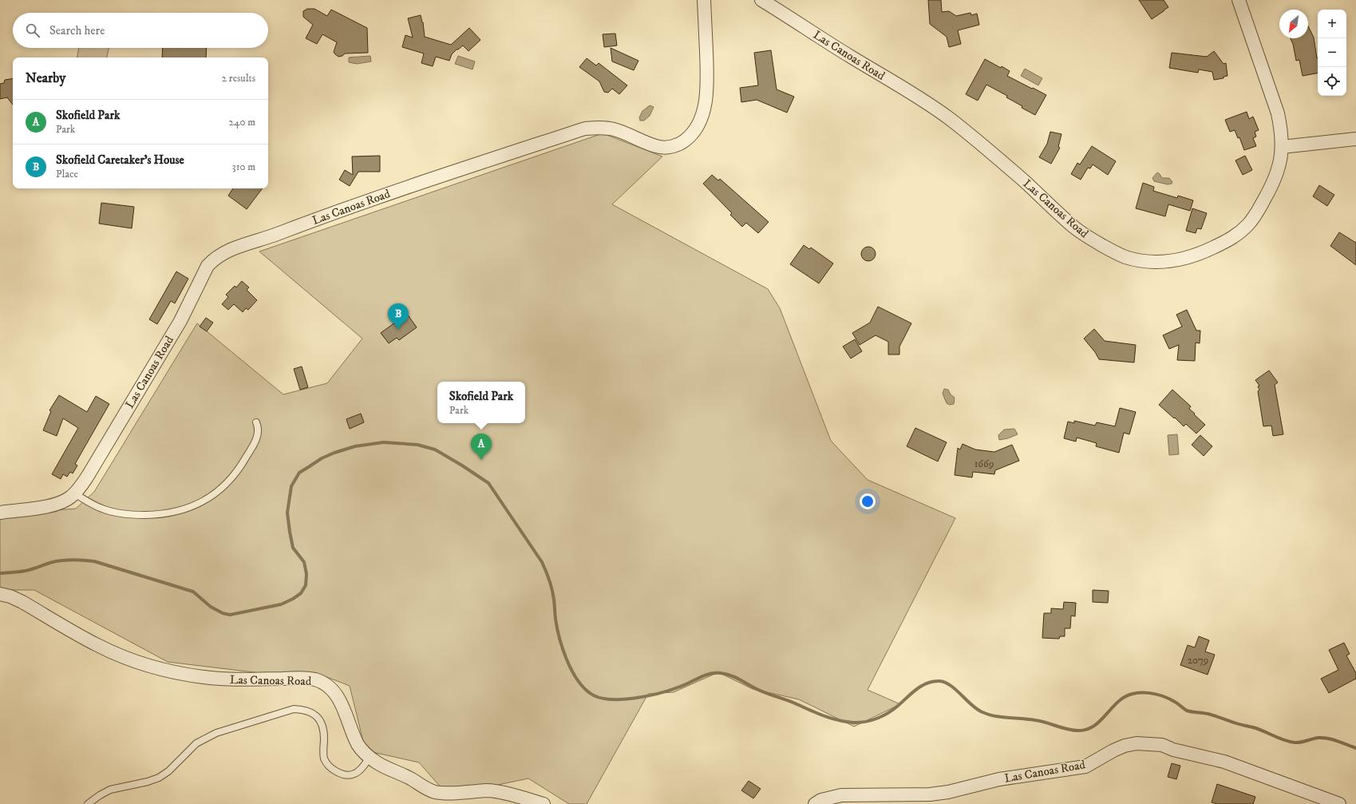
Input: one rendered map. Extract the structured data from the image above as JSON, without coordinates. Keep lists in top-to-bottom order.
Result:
{
  "streets": {
    "street": ["Las Canoas Road"]
  },
  "house_numbers": ["1669", "2079"],
  "north": "bottom left",
  "page": {
    "map_buttons": ["+", "−"],
    "search": "Search here",
    "heading": ["Nearby", "2 results"],
    "list": [
      {
        "mark": "A",
        "name": "Skofield Park",
        "note": "Park",
        "value": "240 m"
      },
      {
        "mark": "B",
        "name": "Skofield Caretaker's House",
        "note": "Place",
        "value": "310 m"
      }
    ],
    "pins": ["B", "A"],
    "popup": ["Skofield Park", "Park"]
  }
}
